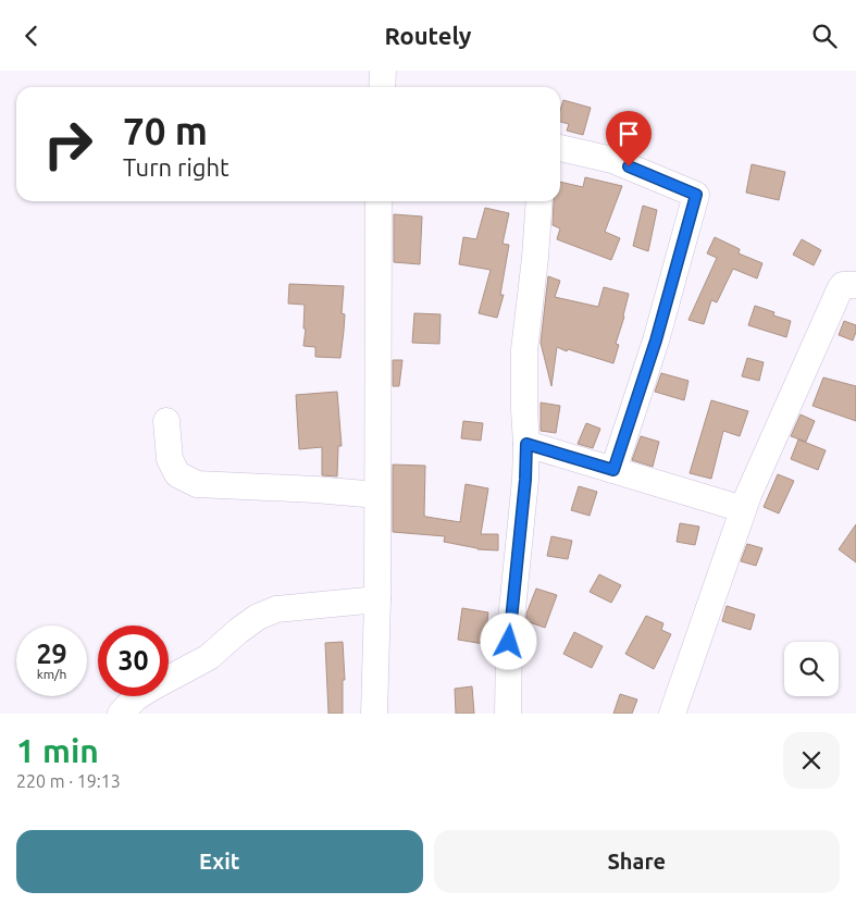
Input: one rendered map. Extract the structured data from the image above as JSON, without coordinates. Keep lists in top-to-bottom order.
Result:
{
  "page": {
    "header": "Routely",
    "turn": ["70 m", "Turn right"],
    "speed": "29 km/h",
    "limit": "30",
    "heading": ["1 min", "220 m · 19:13"],
    "buttons": ["Exit", "Share"]
  }
}
